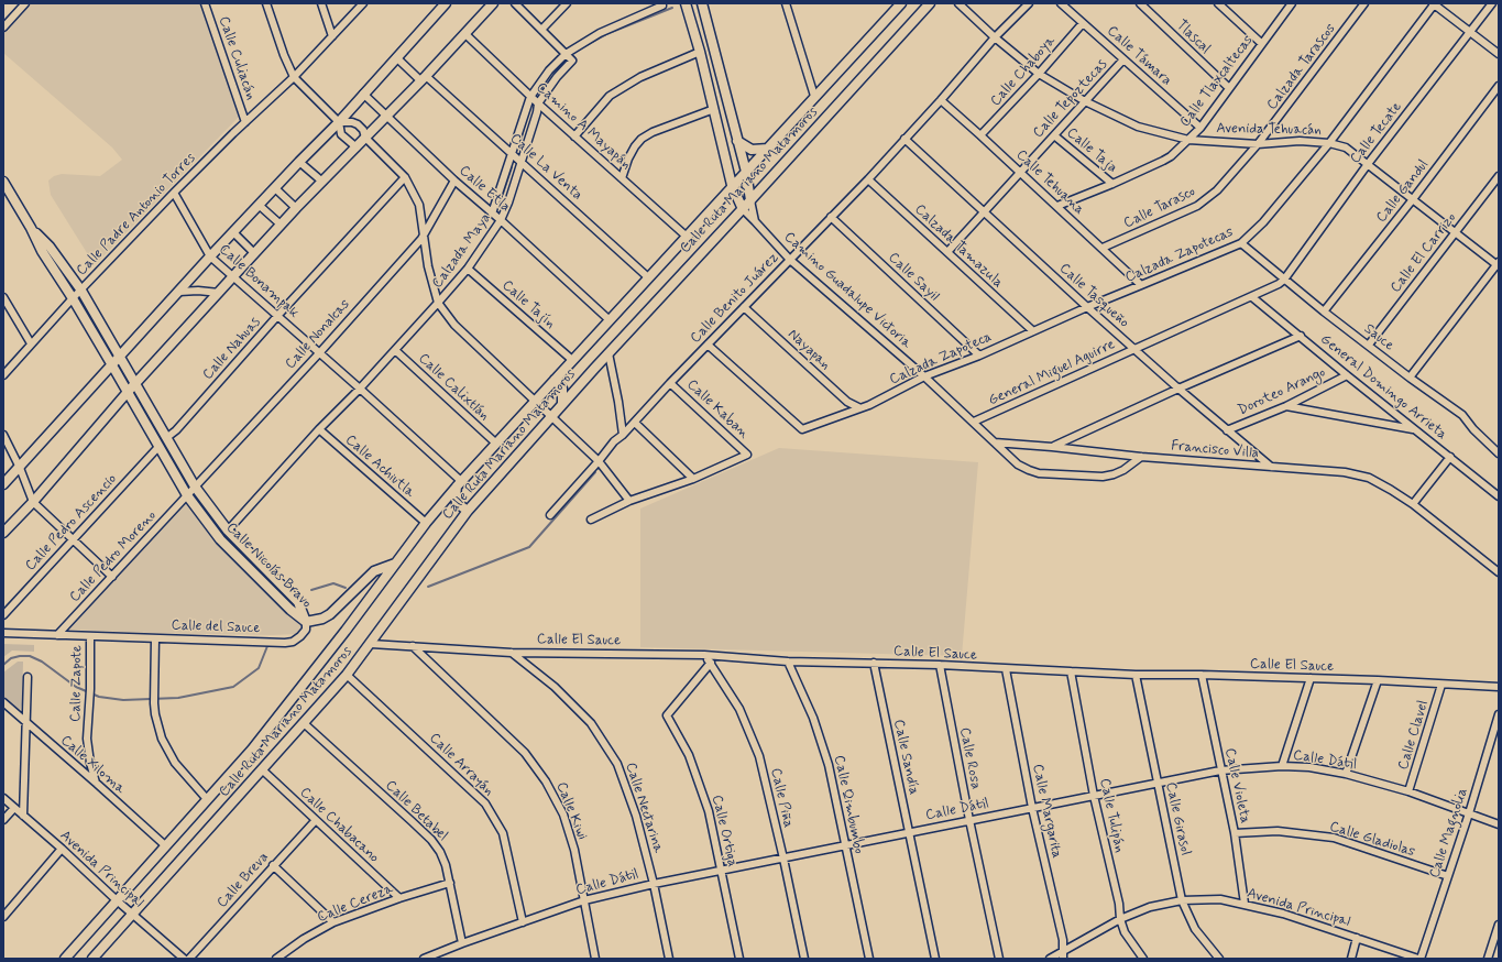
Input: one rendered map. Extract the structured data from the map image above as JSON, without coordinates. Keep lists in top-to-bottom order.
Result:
{
  "streets": {
    "main road": ["Calle Ruta Mariano Matamoros", "Camino Guadalupe Victoria", "Calle Nicolás Bravo"],
    "street": [
      "Tlascal",
      "Calle Támara",
      "Calle Culiacán",
      "Calzada Tarascos",
      "Calle Chaboya",
      "Calle Tlaxcaltecas",
      "Calle Tepoztecas",
      "Camino A Mayapán",
      "Avenida Tehuacán",
      "Calle Tecate",
      "Calle Taja",
      "Calle La Venta",
      "Calle Tehuana",
      "Calle Etla",
      "Calle Gandul",
      "Calle Tarasco",
      "Calle Padre Antonio Torres",
      "Calzada Tamazula",
      "Calzada Maya",
      "Calle El Carrizo",
      "Calzada Zapotecas",
      "Calle Sayil",
      "Calle Bonampak",
      "Calle Tasqueño",
      "Calle Benito Juárez",
      "Calle Tajín",
      "Calle Nonalcas",
      "Sauce",
      "Calle Nahuas",
      "Nayapan",
      "Calzada Zapoteca",
      "General Miguel Aguirre",
      "Calle Calixtlán",
      "General Domingo Arrieta",
      "Doroteo Arango",
      "Calle Kaban",
      "Francisco Villa",
      "Calle Achiutla",
      "Calle Pedro Ascencio",
      "Calle Pedro Moreno",
      "Calle del Sauce",
      "Calle El Sauce",
      "Calle Zapote",
      "Calle Clavel",
      "Calle Sandía",
      "Calle Rosa",
      "Calle Dátil",
      "Calle Xiloma",
      "Calle Arrayán",
      "Calle Violeta",
      "Calle Piña",
      "Calle Qimbumbo",
      "Calle Nectarina",
      "Calle Betabel",
      "Calle Kiwi",
      "Calle Margarita",
      "Calle Tulipán",
      "Calle Girasol",
      "Calle Chabacano",
      "Calle Ortiga",
      "Calle Magnolia",
      "Calle Gladiolas",
      "Avenida Principal",
      "Calle Breva",
      "Calle Cereza"
    ]
  },
  "crossings": [
    ["Tlascal", "Calle Tlaxcaltecas"],
    ["Calle Támara", "Calle Chaboya"],
    ["Calle Támara", "Calle Tlaxcaltecas"],
    ["Calle Támara", "Calle Tepoztecas"],
    ["Calle Culiacán", "Calle Padre Antonio Torres"],
    ["Calzada Tarascos", "Avenida Tehuacán"],
    ["Calzada Tarascos", "Calle Tarasco"],
    ["Calle Chaboya", "Avenida Tehuacán"],
    ["Calle Chaboya", "Calle Tehuana"],
    ["Calle Tlaxcaltecas", "Avenida Tehuacán"],
    ["Calle Tlaxcaltecas", "Calle Taja"],
    ["Calle Tlaxcaltecas", "Calle Tehuana"],
    ["Calle Tepoztecas", "Avenida Tehuacán"],
    ["Calle Tepoztecas", "Calle Taja"],
    ["Calle Tepoztecas", "Calle Tehuana"],
    ["Calle Tepoztecas", "Calzada Tamazula"],
    ["Calle Tepoztecas", "Calle Tasqueño"],
    ["Camino A Mayapán", "Calle Ruta Mariano Matamoros"],
    ["Camino A Mayapán", "Calzada Maya"],
    ["Avenida Tehuacán", "Calle Tecate"],
    ["Avenida Tehuacán", "Calle Gandul"],
    ["Avenida Tehuacán", "Calle Tarasco"],
    ["Avenida Tehuacán", "Calle El Carrizo"],
    ["Avenida Tehuacán", "Calzada Zapotecas"],
    ["Avenida Tehuacán", "Calle Benito Juárez"],
    ["Calle Tecate", "Sauce"],
    ["Calle Tecate", "General Miguel Aguirre"],
    ["Calle La Venta", "Calle Ruta Mariano Matamoros"],
    ["Calle La Venta", "Calzada Maya"],
    ["Calle Ruta Mariano Matamoros", "Calle Etla"],
    ["Calle Ruta Mariano Matamoros", "Calle Bonampak"],
    ["Calle Ruta Mariano Matamoros", "Camino Guadalupe Victoria"],
    ["Calle Ruta Mariano Matamoros", "Calle Tajín"],
    ["Calle Ruta Mariano Matamoros", "Calle Calixtlán"],
    ["Calle Ruta Mariano Matamoros", "Calle Achiutla"],
    ["Calle Ruta Mariano Matamoros", "Calle El Sauce"],
    ["Calle Ruta Mariano Matamoros", "Calle Xiloma"],
    ["Calle Ruta Mariano Matamoros", "Calle Arrayán"],
    ["Calle Ruta Mariano Matamoros", "Calle Betabel"],
    ["Calle Ruta Mariano Matamoros", "Calle Chabacano"],
    ["Calle Ruta Mariano Matamoros", "Avenida Principal"],
    ["Calle Tehuana", "Calle Tarasco"],
    ["Calle Tehuana", "Calzada Zapotecas"],
    ["Calle Tehuana", "Calle Benito Juárez"],
    ["Calle Etla", "Calzada Maya"],
    ["Calle Etla", "Calle Nonalcas"],
    ["Calle Gandul", "Sauce"],
    ["Calle Padre Antonio Torres", "Calle Bonampak"],
    ["Calle Padre Antonio Torres", "Calle Nicolás Bravo"],
    ["Calzada Tamazula", "Calle Benito Juárez"],
    ["Calzada Tamazula", "Calzada Zapoteca"],
    ["Calzada Maya", "Calle Bonampak"],
    ["Calzada Maya", "Calle Tajín"],
    ["Calzada Maya", "Calle Calixtlán"],
    ["Calzada Maya", "Calle Achiutla"],
    ["Calzada Maya", "Calle Nicolás Bravo"],
    ["Calle El Carrizo", "Sauce"],
    ["Calzada Zapotecas", "Calle Tasqueño"],
    ["Calzada Zapotecas", "Sauce"],
    ["Calzada Zapotecas", "Calzada Zapoteca"],
    ["Calle Sayil", "Calle Benito Juárez"],
    ["Calle Sayil", "Calzada Zapoteca"],
    ["Calle Bonampak", "Calle Nonalcas"],
    ["Calle Bonampak", "Calle Nahuas"],
    ["Camino Guadalupe Victoria", "Calle Benito Juárez"],
    ["Camino Guadalupe Victoria", "Calzada Zapoteca"],
    ["Calle Tasqueño", "Calle Benito Juárez"],
    ["Calle Tasqueño", "Calzada Zapoteca"],
    ["Calle Tasqueño", "General Miguel Aguirre"],
    ["Calle Tasqueño", "Doroteo Arango"],
    ["Calle Tasqueño", "Francisco Villa"],
    ["Calle Benito Juárez", "Nayapan"],
    ["Calle Benito Juárez", "Calzada Zapoteca"],
    ["Calle Benito Juárez", "Calle Kaban"],
    ["Calle Nonalcas", "Calle Pedro Moreno"],
    ["Calle Nonalcas", "Calle Nicolás Bravo"],
    ["Sauce", "General Miguel Aguirre"],
    ["Calle Nahuas", "Calle Nicolás Bravo"],
    ["Nayapan", "Calzada Zapoteca"],
    ["General Miguel Aguirre", "General Domingo Arrieta"],
    ["General Domingo Arrieta", "Doroteo Arango"],
    ["Calle Pedro Ascencio", "Calle Nicolás Bravo"],
    ["Calle Pedro Moreno", "Calle Nicolás Bravo"],
    ["Calle Pedro Moreno", "Calle del Sauce"],
    ["Calle Nicolás Bravo", "Calle del Sauce"],
    ["Calle del Sauce", "Calle Zapote"],
    ["Calle El Sauce", "Calle Clavel"],
    ["Calle El Sauce", "Calle Sandía"],
    ["Calle El Sauce", "Calle Rosa"],
    ["Calle El Sauce", "Calle Violeta"],
    ["Calle El Sauce", "Calle Piña"],
    ["Calle El Sauce", "Calle Qimbumbo"],
    ["Calle El Sauce", "Calle Nectarina"],
    ["Calle El Sauce", "Calle Kiwi"],
    ["Calle El Sauce", "Calle Margarita"],
    ["Calle El Sauce", "Calle Tulipán"],
    ["Calle El Sauce", "Calle Girasol"],
    ["Calle Zapote", "Calle Xiloma"],
    ["Calle Clavel", "Calle Dátil"],
    ["Calle Sandía", "Calle Dátil"],
    ["Calle Rosa", "Calle Dátil"],
    ["Calle Dátil", "Calle Arrayán"],
    ["Calle Dátil", "Calle Violeta"],
    ["Calle Dátil", "Calle Piña"],
    ["Calle Dátil", "Calle Qimbumbo"],
    ["Calle Dátil", "Calle Nectarina"],
    ["Calle Dátil", "Calle Betabel"],
    ["Calle Dátil", "Calle Kiwi"],
    ["Calle Dátil", "Calle Margarita"],
    ["Calle Dátil", "Calle Tulipán"],
    ["Calle Dátil", "Calle Girasol"],
    ["Calle Dátil", "Calle Ortiga"],
    ["Calle Dátil", "Calle Magnolia"],
    ["Calle Violeta", "Calle Gladiolas"],
    ["Calle Violeta", "Avenida Principal"],
    ["Calle Piña", "Calle Ortiga"],
    ["Calle Betabel", "Calle Cereza"],
    ["Calle Margarita", "Avenida Principal"],
    ["Calle Tulipán", "Avenida Principal"],
    ["Calle Girasol", "Avenida Principal"],
    ["Calle Chabacano", "Calle Breva"],
    ["Calle Chabacano", "Calle Cereza"],
    ["Calle Magnolia", "Calle Gladiolas"],
    ["Calle Magnolia", "Avenida Principal"]
  ]
}
